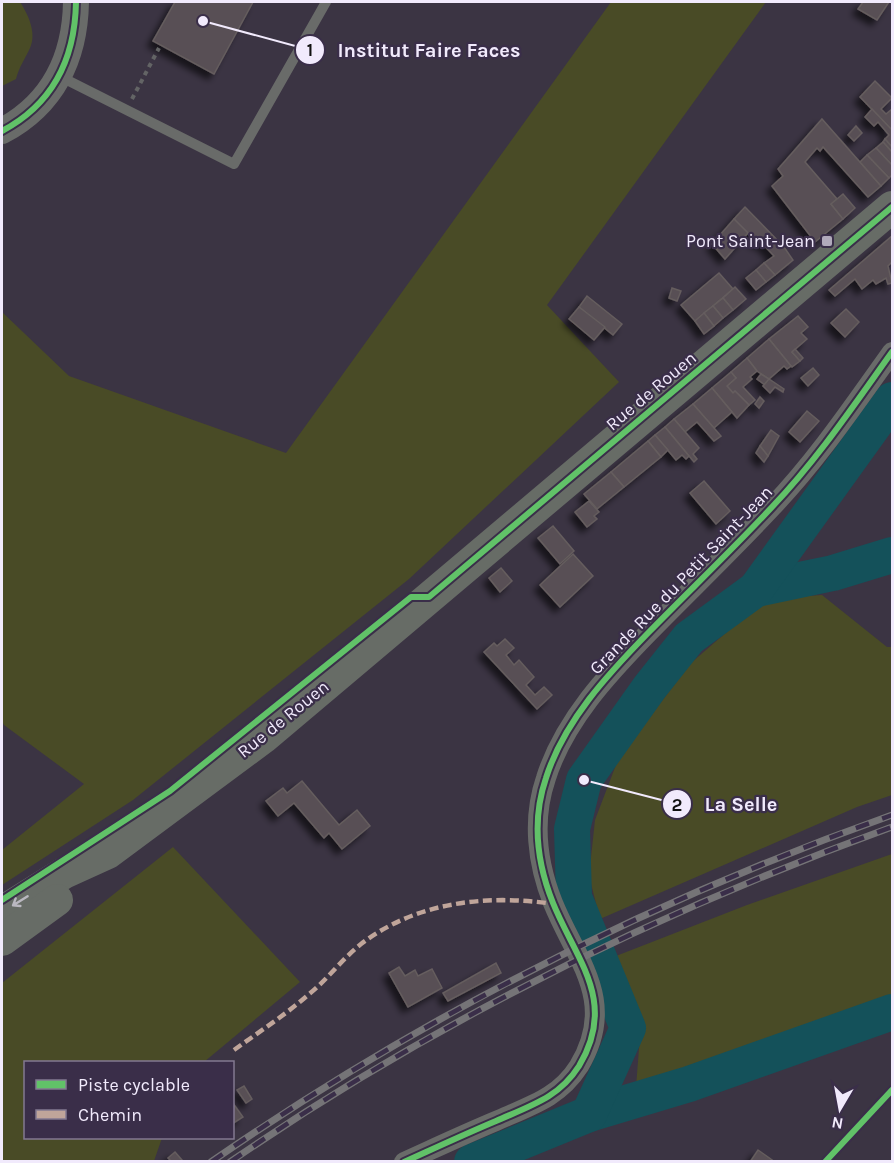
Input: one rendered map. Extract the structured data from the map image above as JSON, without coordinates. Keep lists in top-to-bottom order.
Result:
{
  "streets": {
    "main road": ["Rue de Rouen"],
    "street": ["Grande Rue du Petit Saint-Jean"]
  },
  "places": {
    "other": ["Institut Faire Faces", "La Selle"],
    "transit": ["Pont Saint-Jean"]
  },
  "legend": ["Piste cyclable", "Chemin"],
  "north": "bottom"
}
